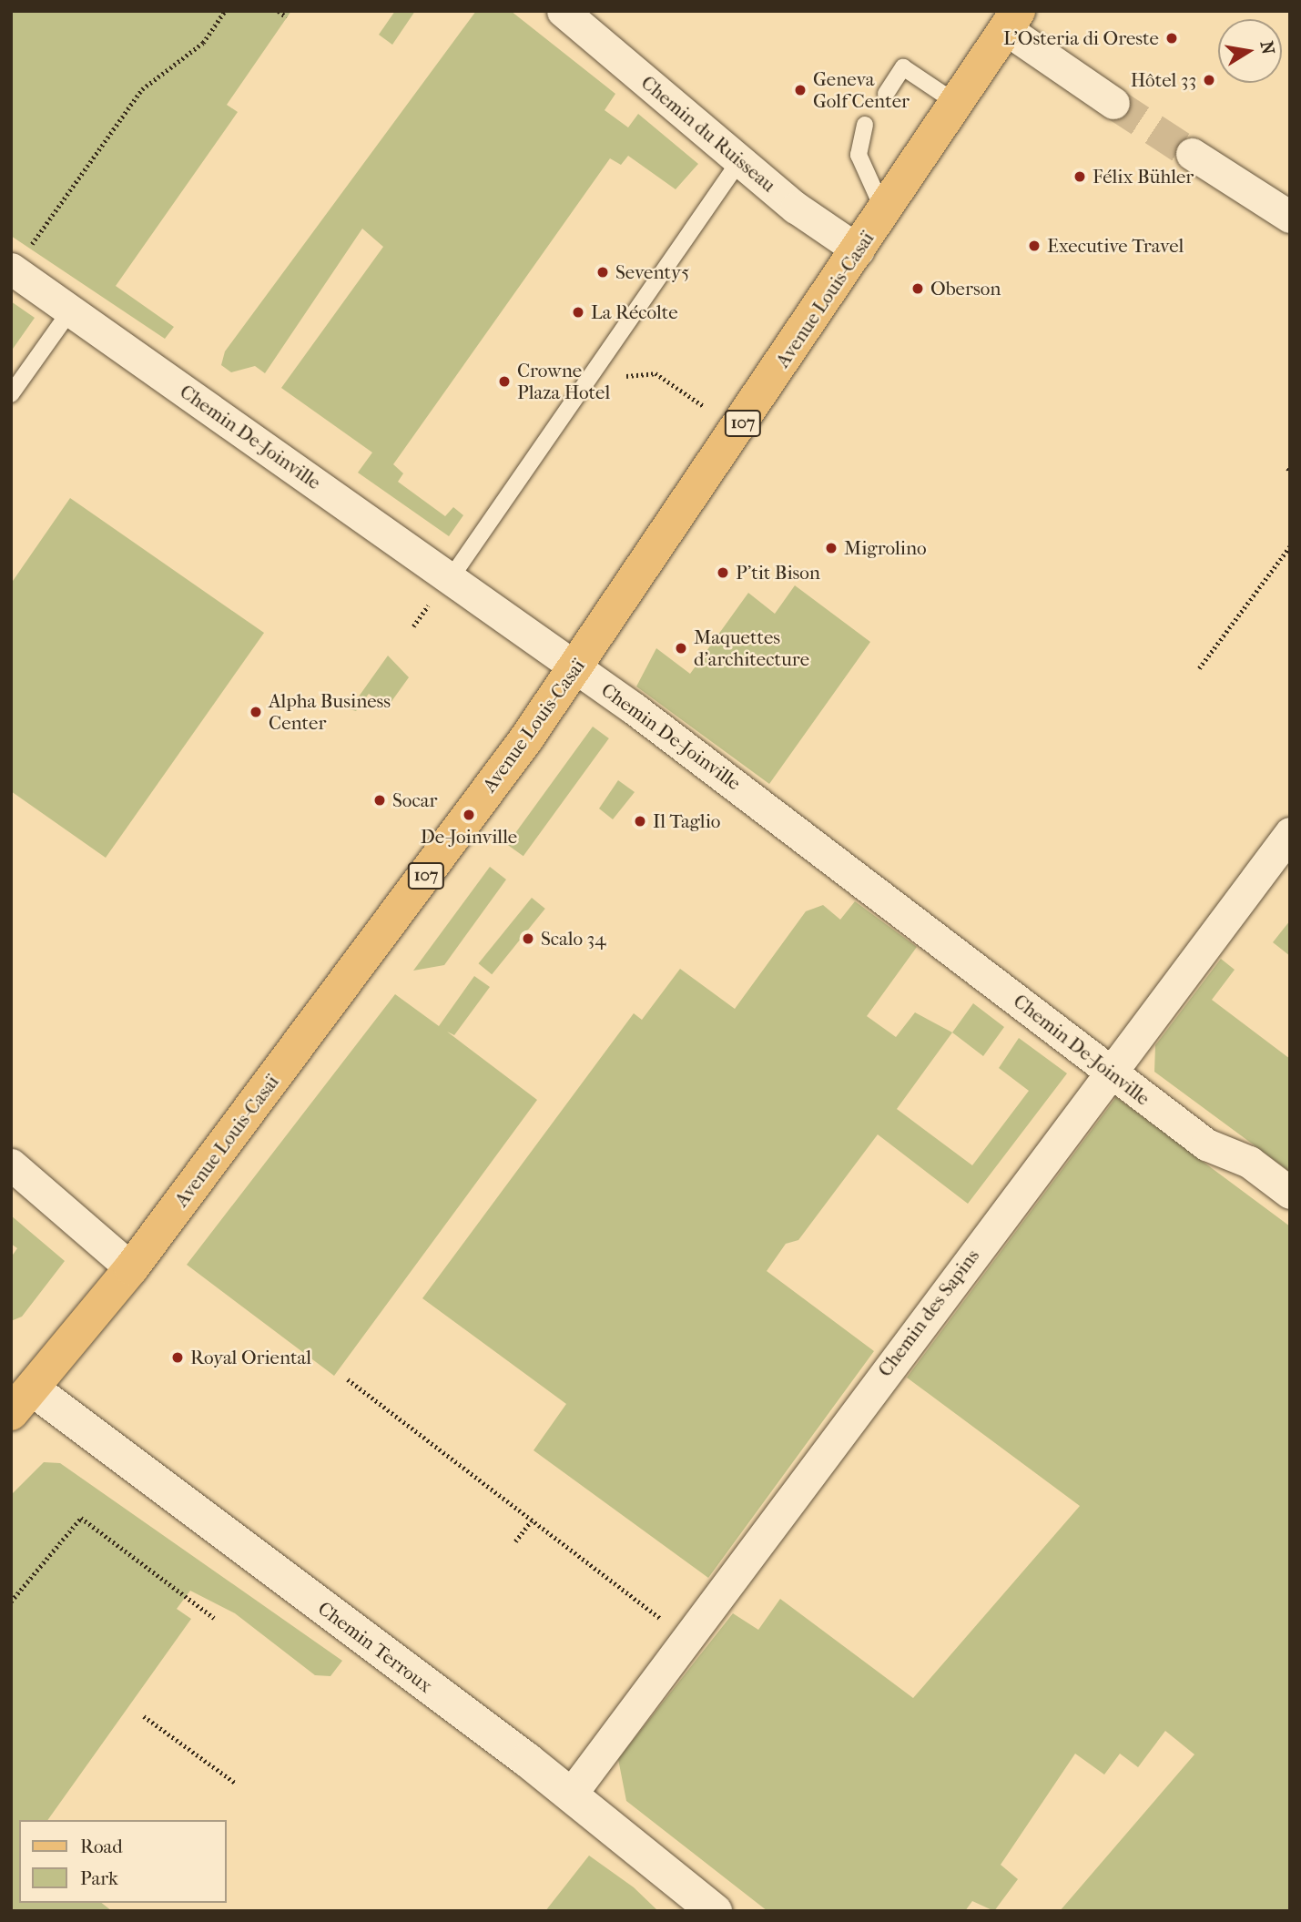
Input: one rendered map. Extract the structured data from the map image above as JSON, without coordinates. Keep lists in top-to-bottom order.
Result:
{
  "streets": {
    "main road": ["Avenue Louis-Casaï", "107"],
    "street": [
      "Chemin du Ruisseau",
      "Chemin De-Joinville",
      "Chemin des Sapins",
      "Chemin Terroux"
    ]
  },
  "crossings": [
    ["Chemin du Ruisseau", "Avenue Louis-Casaï"],
    ["Avenue Louis-Casaï", "Chemin De-Joinville"],
    ["Avenue Louis-Casaï", "Chemin Terroux"],
    ["Chemin De-Joinville", "Chemin des Sapins"],
    ["Chemin des Sapins", "Chemin Terroux"]
  ],
  "places": [
    "L'Osteria di Oreste",
    "Hôtel 33",
    "Geneva Golf Center",
    "Félix Bühler",
    "Executive Travel",
    "Seventy5",
    "Oberson",
    "La Récolte",
    "Crowne Plaza Hotel",
    "Migrolino",
    "P'tit Bison",
    "Maquettes d'architecture",
    "Alpha Business Center",
    "Socar",
    "De-Joinville",
    "Il Taglio",
    "Scalo 34",
    "Royal Oriental"
  ],
  "legend": ["Road", "Park"],
  "north": "right"
}
